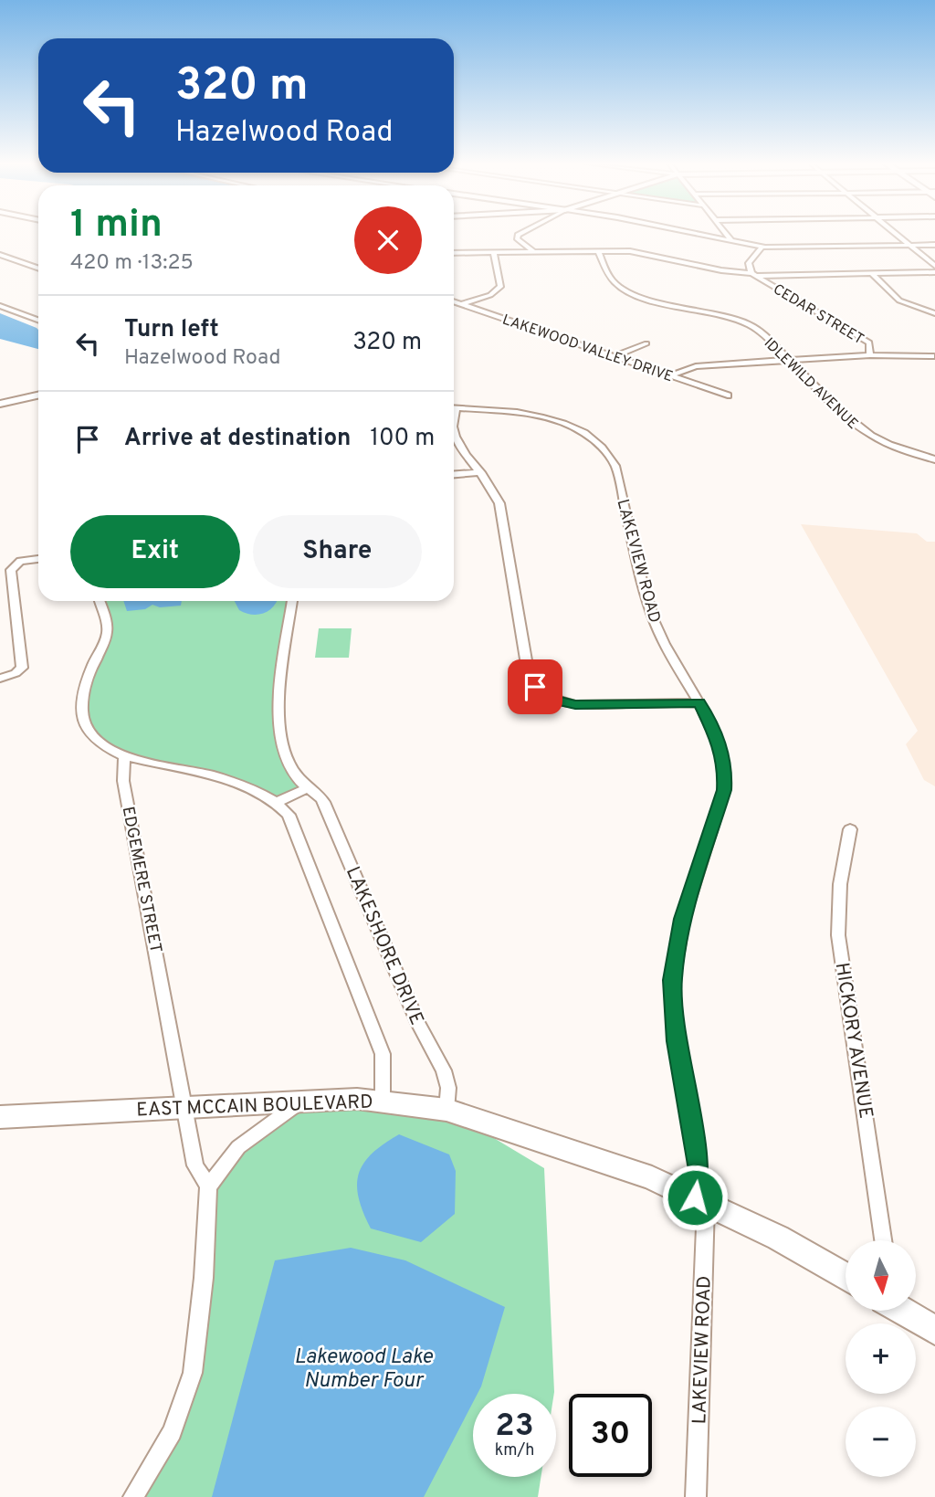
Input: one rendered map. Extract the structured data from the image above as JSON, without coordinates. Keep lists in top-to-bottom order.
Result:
{
  "streets": {
    "main road": ["EAST MCCAIN BOULEVARD"],
    "street": [
      "CEDAR STREET",
      "LAKEWOOD VALLEY DRIVE",
      "IDLEWILD AVENUE",
      "LAKEVIEW ROAD",
      "EDGEMERE STREET",
      "LAKESHORE DRIVE",
      "HICKORY AVENUE"
    ]
  },
  "crossings": [
    ["LAKEVIEW ROAD", "EAST MCCAIN BOULEVARD"],
    ["EDGEMERE STREET", "EAST MCCAIN BOULEVARD"],
    ["LAKESHORE DRIVE", "EAST MCCAIN BOULEVARD"]
  ],
  "water": ["Lakewood Lake Number Four"],
  "north": "bottom",
  "page": {
    "turn": ["320 m", "Hazelwood Road"],
    "heading": ["1 min", "420 m · 13:25"],
    "list": [
      {
        "name": "Turn left",
        "note": "Hazelwood Road",
        "value": "320 m"
      },
      {
        "name": "Arrive at destination",
        "value": "100 m"
      }
    ],
    "buttons": ["Exit", "Share"],
    "map_buttons": ["+", "−"],
    "speed": "23 km/h",
    "limit": "30"
  }
}
